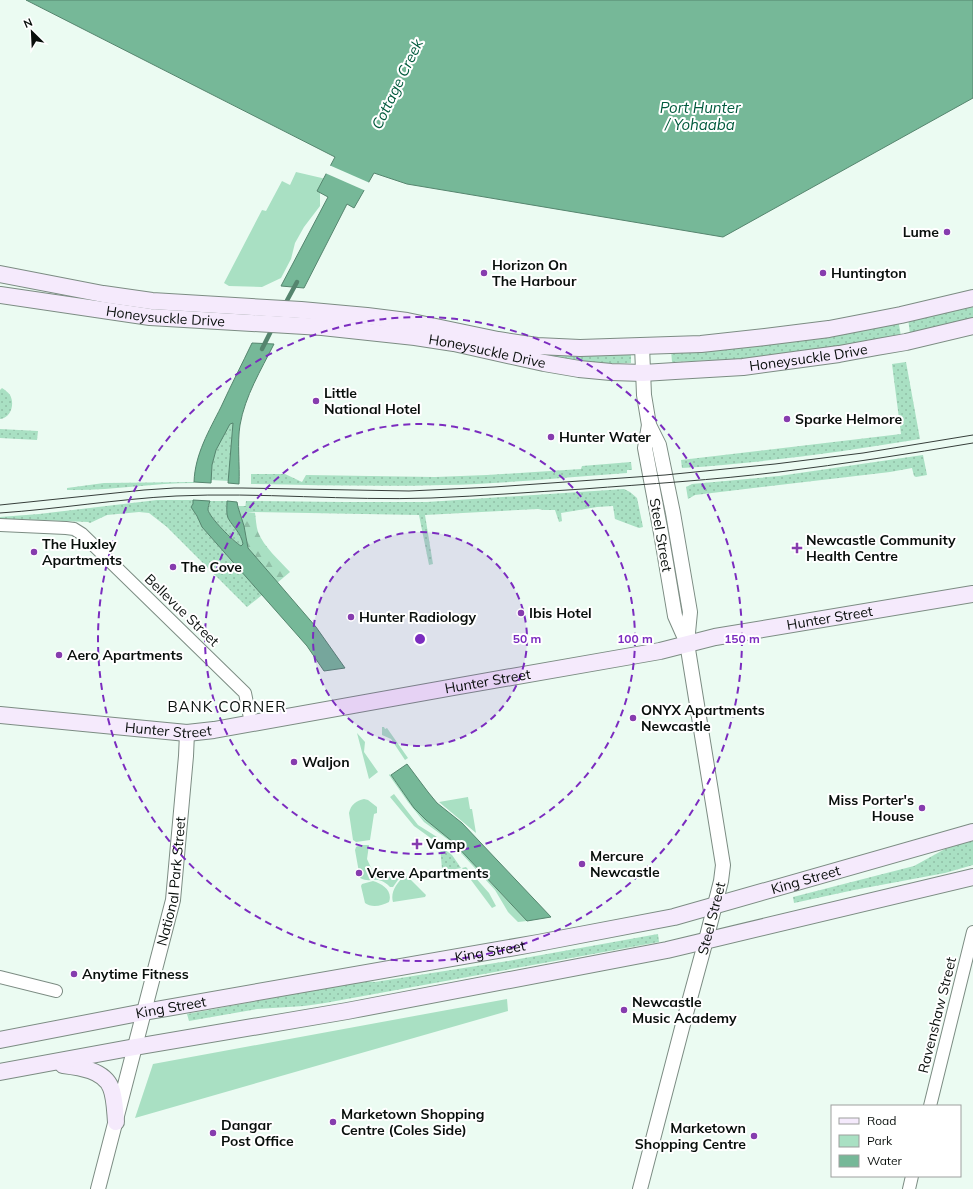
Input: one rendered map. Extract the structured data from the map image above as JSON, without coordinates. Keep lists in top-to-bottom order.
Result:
{
  "streets": {
    "main road": ["Honeysuckle Drive", "Hunter Street", "King Street"],
    "street": [
      "Steel Street",
      "Bellevue Street",
      "National Park Street",
      "Ravenshaw Street"
    ]
  },
  "crossings": [
    ["Honeysuckle Drive", "Steel Street"],
    ["Steel Street", "Hunter Street"],
    ["Steel Street", "King Street"],
    ["Bellevue Street", "Hunter Street"],
    ["Hunter Street", "National Park Street"],
    ["King Street", "National Park Street"]
  ],
  "districts": ["BANK CORNER"],
  "water": ["Cottage Creek", "Port Hunter / Yohaaba"],
  "places": {
    "other": [
      "Lume",
      "Horizon On The Harbour",
      "Huntington",
      "Little National Hotel",
      "Sparke Helmore",
      "Hunter Water",
      "The Huxley Apartments",
      "The Cove",
      "Ibis Hotel",
      "Hunter Radiology",
      "Aero Apartments",
      "ONYX Apartments Newcastle",
      "Waljon",
      "Miss Porter's House",
      "Mercure Newcastle",
      "Verve Apartments",
      "Anytime Fitness",
      "Newcastle Music Academy",
      "Marketown Shopping Centre (Coles Side)",
      "Dangar Post Office",
      "Marketown Shopping Centre"
    ],
    "health": ["Newcastle Community Health Centre", "Vamp"]
  },
  "legend": ["Road", "Park", "Water"],
  "north": "top left",
  "rings": ["50 m", "100 m", "150 m"]
}
